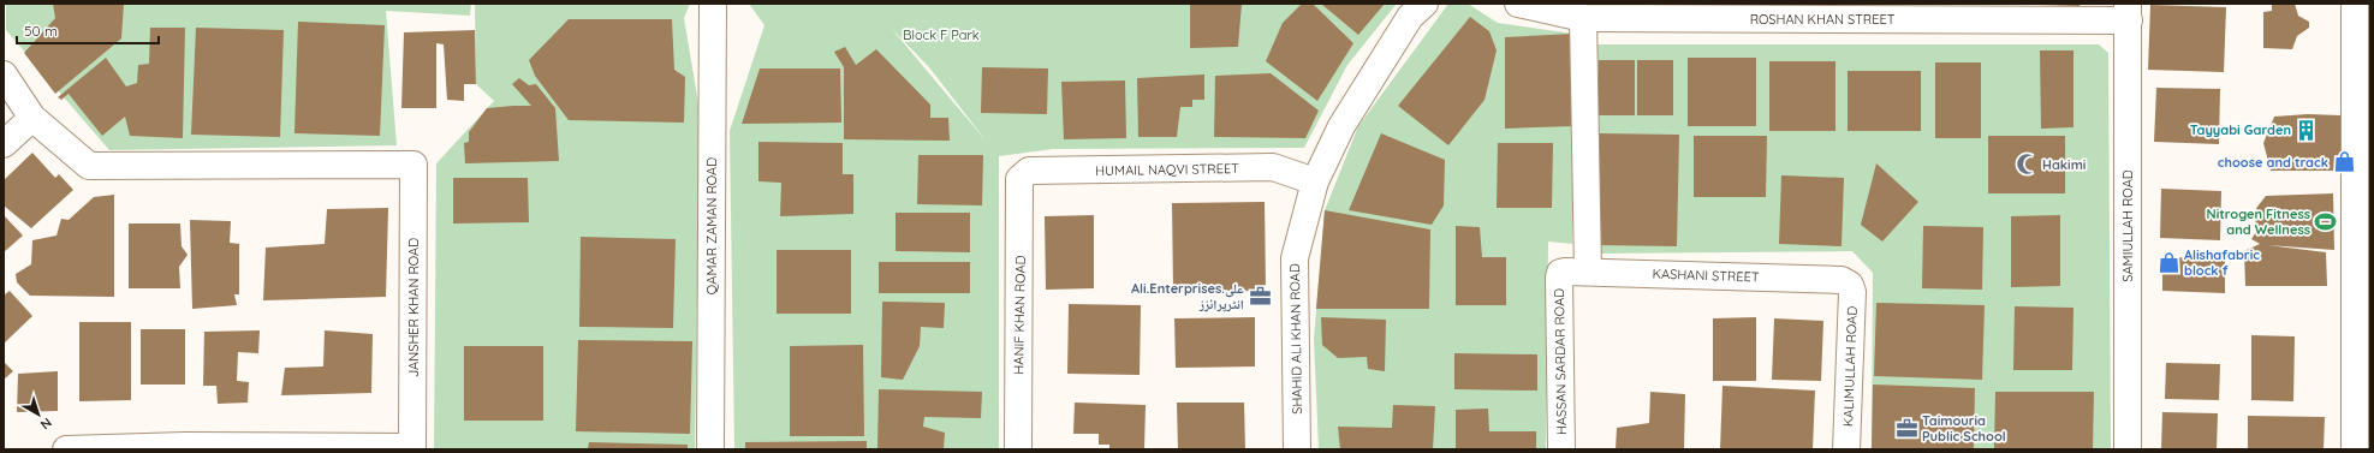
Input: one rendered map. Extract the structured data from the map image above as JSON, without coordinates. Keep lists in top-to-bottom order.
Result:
{
  "streets": {
    "street": [
      "ROSHAN KHAN STREET",
      "HUMAIL NAQVI STREET",
      "QAMAR ZAMAN ROAD",
      "SAMIULLAH ROAD",
      "KASHANI STREET",
      "JANSHER KHAN ROAD",
      "HANIF KHAN ROAD",
      "SHAHID ALI KHAN ROAD",
      "HASSAN SARDAR ROAD",
      "KALIMULLAH ROAD"
    ]
  },
  "crossings": [
    ["ROSHAN KHAN STREET", "SAMIULLAH ROAD"],
    ["HUMAIL NAQVI STREET", "HANIF KHAN ROAD"],
    ["HUMAIL NAQVI STREET", "SHAHID ALI KHAN ROAD"],
    ["KASHANI STREET", "HASSAN SARDAR ROAD"],
    ["KASHANI STREET", "KALIMULLAH ROAD"]
  ],
  "parks": ["Block F Park"],
  "places": {
    "building": ["Tayyabi Garden"],
    "shop": ["choose and track", "Alishafabric block f"],
    "mosque": ["Hakimi"],
    "sports": ["Nitrogen Fitness and Wellness"],
    "office": ["Ali.Enterprises.علی انٹرپرائزز", "Taimouria Public School"]
  },
  "scale_bar": "50 m",
  "north": "bottom right"
}
